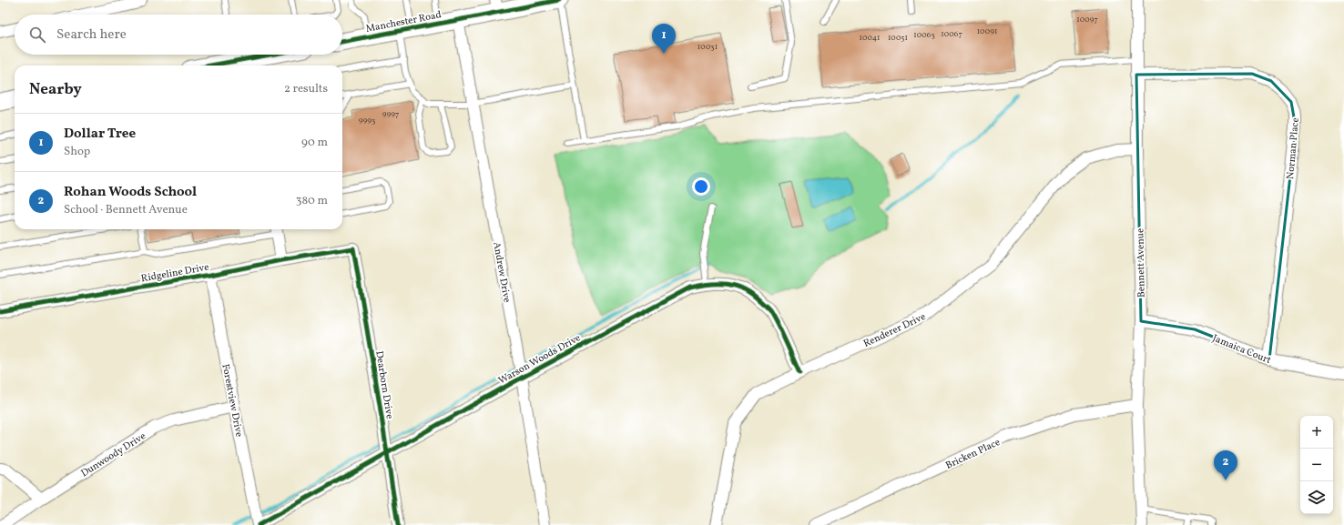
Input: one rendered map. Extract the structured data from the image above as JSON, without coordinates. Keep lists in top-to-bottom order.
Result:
{
  "streets": {
    "main road": ["Manchester Road"],
    "street": [
      "Norman Place",
      "Bennett Avenue",
      "Ridgeline Drive",
      "Andrew Drive",
      "Renderer Drive",
      "Jamaica Court",
      "Warson Woods Drive",
      "Dearborn Drive",
      "Forestview Drive",
      "Bricken Place",
      "Dunwoody Drive"
    ]
  },
  "crossings": [
    ["Manchester Road", "Andrew Drive"],
    ["Norman Place", "Bennett Avenue"],
    ["Norman Place", "Jamaica Court"],
    ["Bennett Avenue", "Renderer Drive"],
    ["Bennett Avenue", "Jamaica Court"],
    ["Bennett Avenue", "Bricken Place"],
    ["Ridgeline Drive", "Dearborn Drive"],
    ["Ridgeline Drive", "Forestview Drive"],
    ["Andrew Drive", "Warson Woods Drive"],
    ["Renderer Drive", "Warson Woods Drive"],
    ["Warson Woods Drive", "Dearborn Drive"],
    ["Warson Woods Drive", "Forestview Drive"],
    ["Forestview Drive", "Dunwoody Drive"]
  ],
  "house_numbers": [
    "10097",
    "10091",
    "10067",
    "10063",
    "10041",
    "10051",
    "10031",
    "9997",
    "9993"
  ],
  "page": {
    "search": "Search here",
    "pins": ["1", "2"],
    "heading": ["Nearby", "2 results"],
    "list": [
      {
        "mark": "1",
        "name": "Dollar Tree",
        "note": "Shop",
        "value": "90 m"
      },
      {
        "mark": "2",
        "name": "Rohan Woods School",
        "note": "School · Bennett Avenue",
        "value": "380 m"
      }
    ],
    "map_buttons": ["+", "−"]
  }
}
